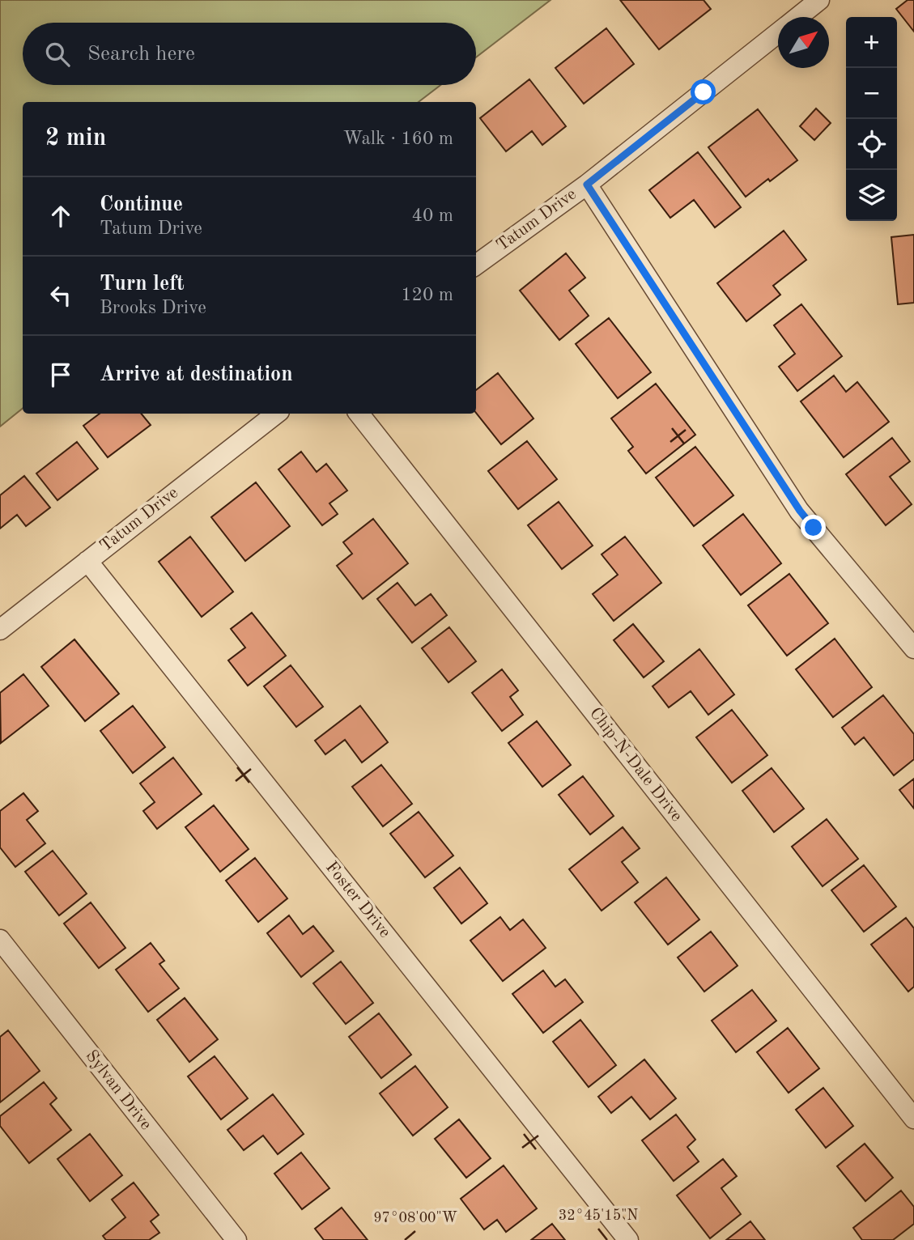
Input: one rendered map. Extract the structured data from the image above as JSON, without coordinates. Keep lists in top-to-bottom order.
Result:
{
  "streets": {
    "street": [
      "Tatum Drive",
      "Chip-N-Dale Drive",
      "Foster Drive",
      "Sylvan Drive"
    ]
  },
  "crossings": [
    ["Tatum Drive", "Foster Drive"]
  ],
  "north": "top right",
  "page": {
    "map_buttons": ["+", "−"],
    "search": "Search here",
    "heading": ["2 min", "Walk · 160 m"],
    "list": [
      ["Continue", "Tatum Drive", "40 m"],
      ["Turn left", "Brooks Drive", "120 m"],
      "Arrive at destination"
    ]
  },
  "coordinates": ["32°45'15\"N", "97°08'00\"W"]
}
